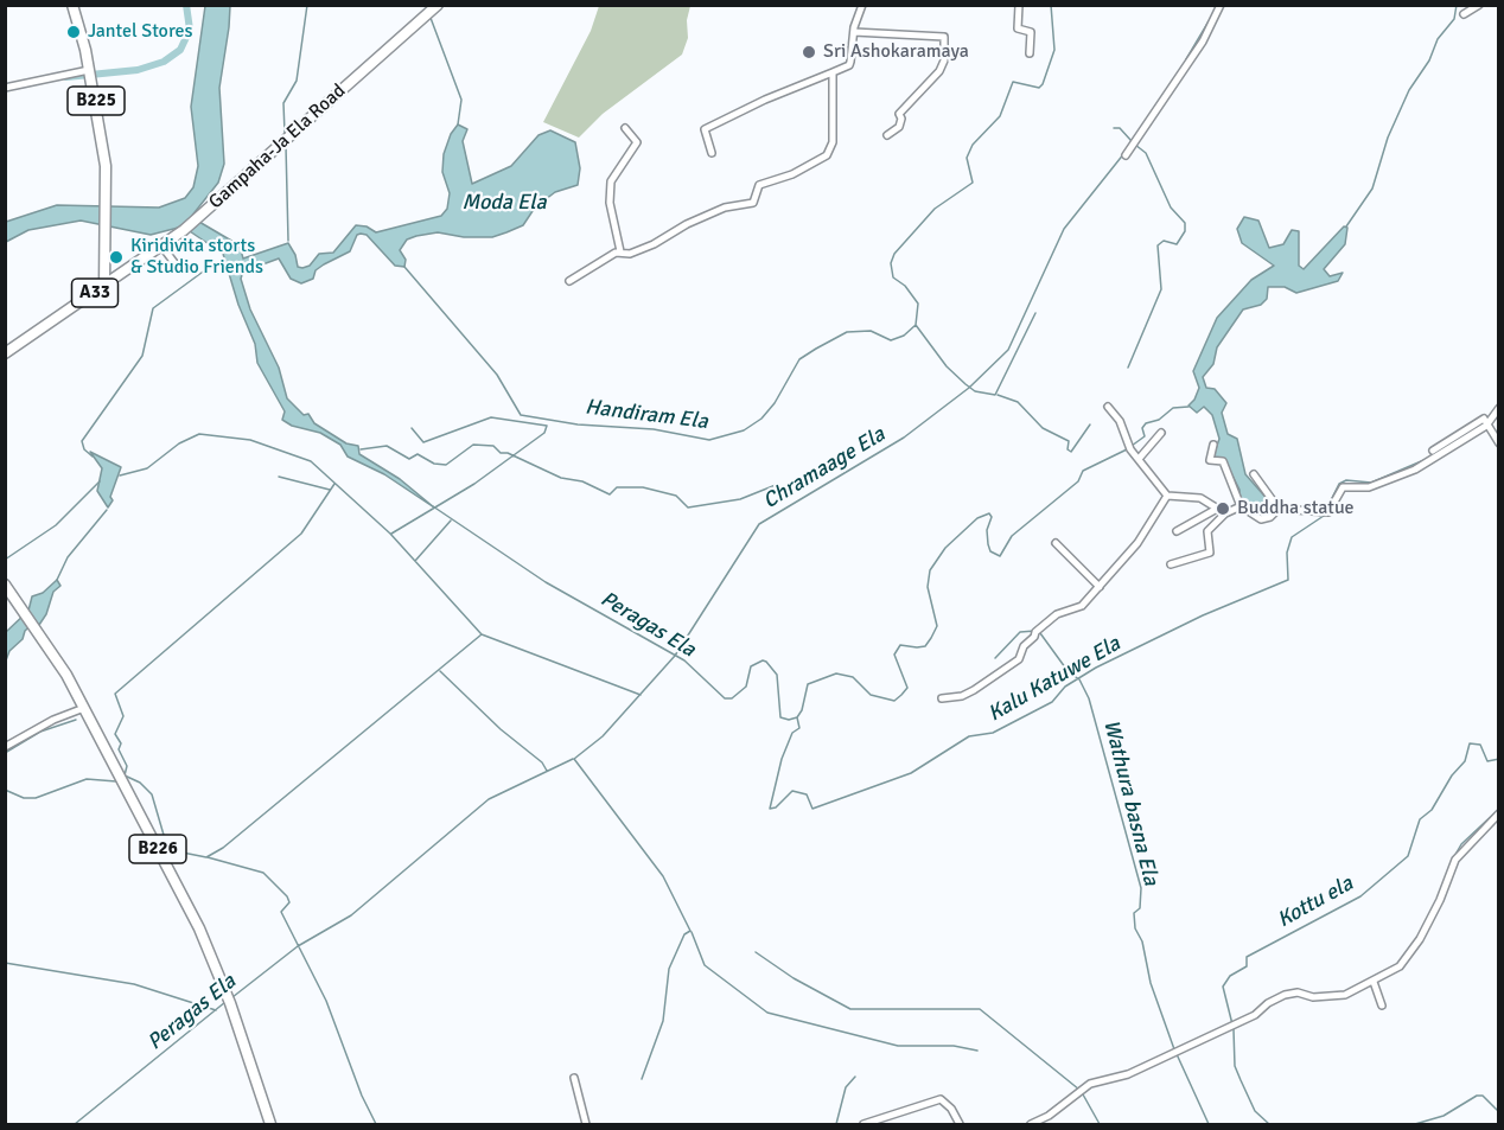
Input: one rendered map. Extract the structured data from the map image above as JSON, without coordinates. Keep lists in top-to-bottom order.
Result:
{
  "streets": {
    "main road": [
      "B225",
      "Gampaha-Ja Ela Road",
      "A33",
      "B226"
    ]
  },
  "crossings": [
    ["B225", "Gampaha-Ja Ela Road"]
  ],
  "water": [
    "Moda Ela",
    "Handiram Ela",
    "Chramaage Ela",
    "Peragas Ela",
    "Kalu Katuwe Ela",
    "Wathura basna Ela",
    "Kottu ela"
  ],
  "places": [
    "Jantel Stores",
    "Sri Ashokaramaya",
    "Kiridivita storts & Studio Friends",
    "Buddha statue"
  ]
}
